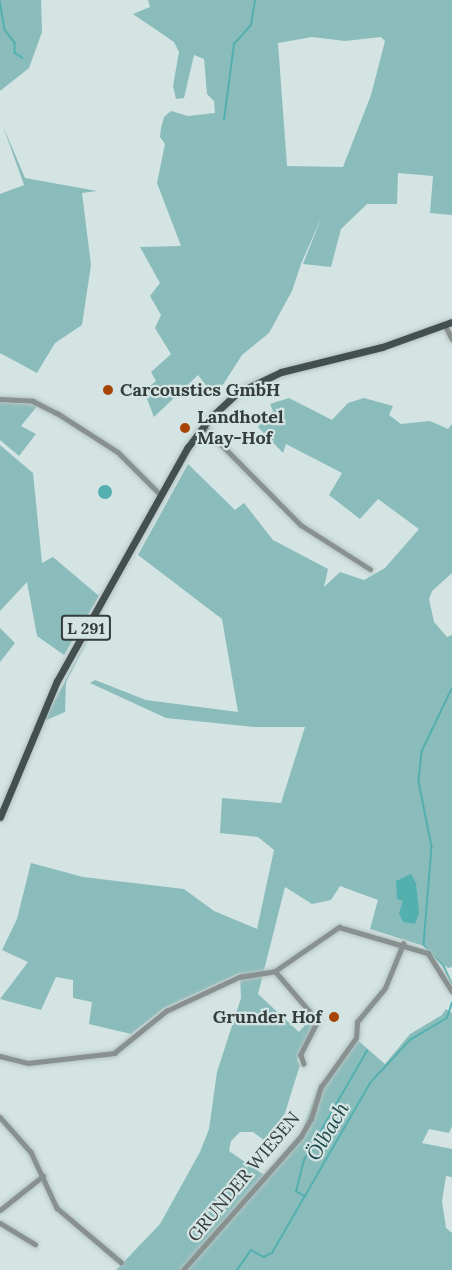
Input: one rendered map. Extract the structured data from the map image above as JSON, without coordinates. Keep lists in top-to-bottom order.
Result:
{
  "streets": {
    "main road": ["L 291"],
    "street": ["GRUNDER WIESEN"]
  },
  "water": ["Ölbach"],
  "places": ["Carcoustics GmbH", "Landhotel May-Hof", "Grunder Hof"]
}
